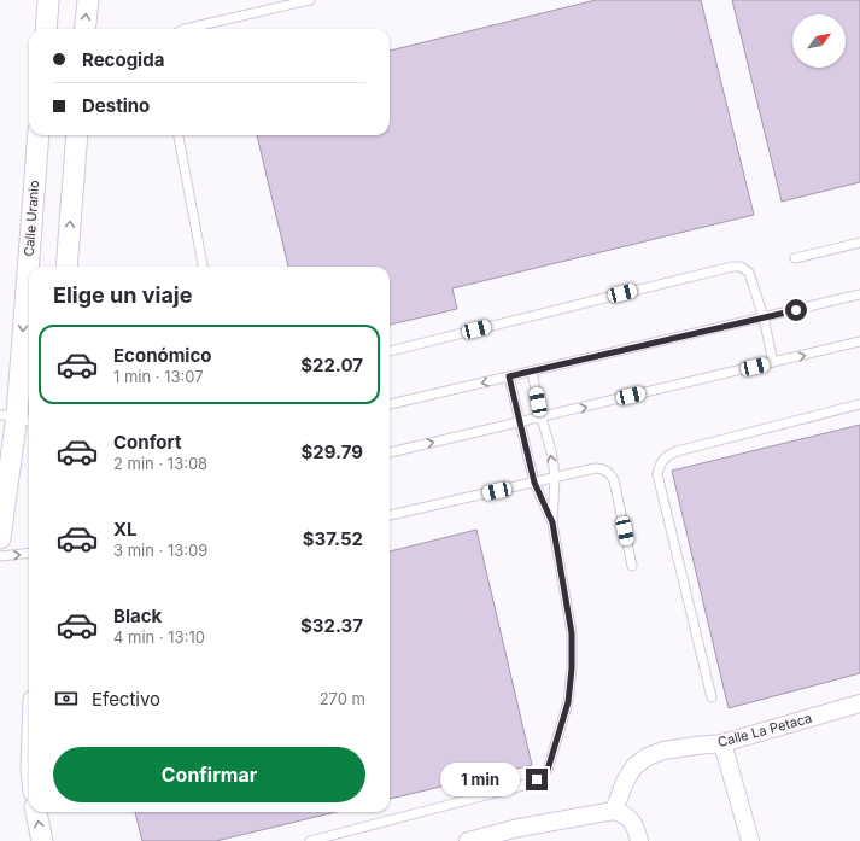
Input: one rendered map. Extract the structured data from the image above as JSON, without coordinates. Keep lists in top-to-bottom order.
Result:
{
  "streets": {
    "street": ["Calle Uranio", "Calle La Petaca"]
  },
  "north": "top right",
  "page": {
    "banner": ["Recogida", "Destino"],
    "heading": "Elige un viaje",
    "list": [
      {
        "name": "Económico",
        "note": "1 min · 13:07",
        "value": "$22.07"
      },
      {
        "name": "Confort",
        "note": "2 min · 13:08",
        "value": "$29.79"
      },
      {
        "name": "XL",
        "note": "3 min · 13:09",
        "value": "$37.52"
      },
      {
        "name": "Black",
        "note": "4 min · 13:10",
        "value": "$32.37"
      }
    ],
    "pay": ["Efectivo", "270 m"],
    "buttons": "Confirmar",
    "bubble": "1 min"
  }
}
